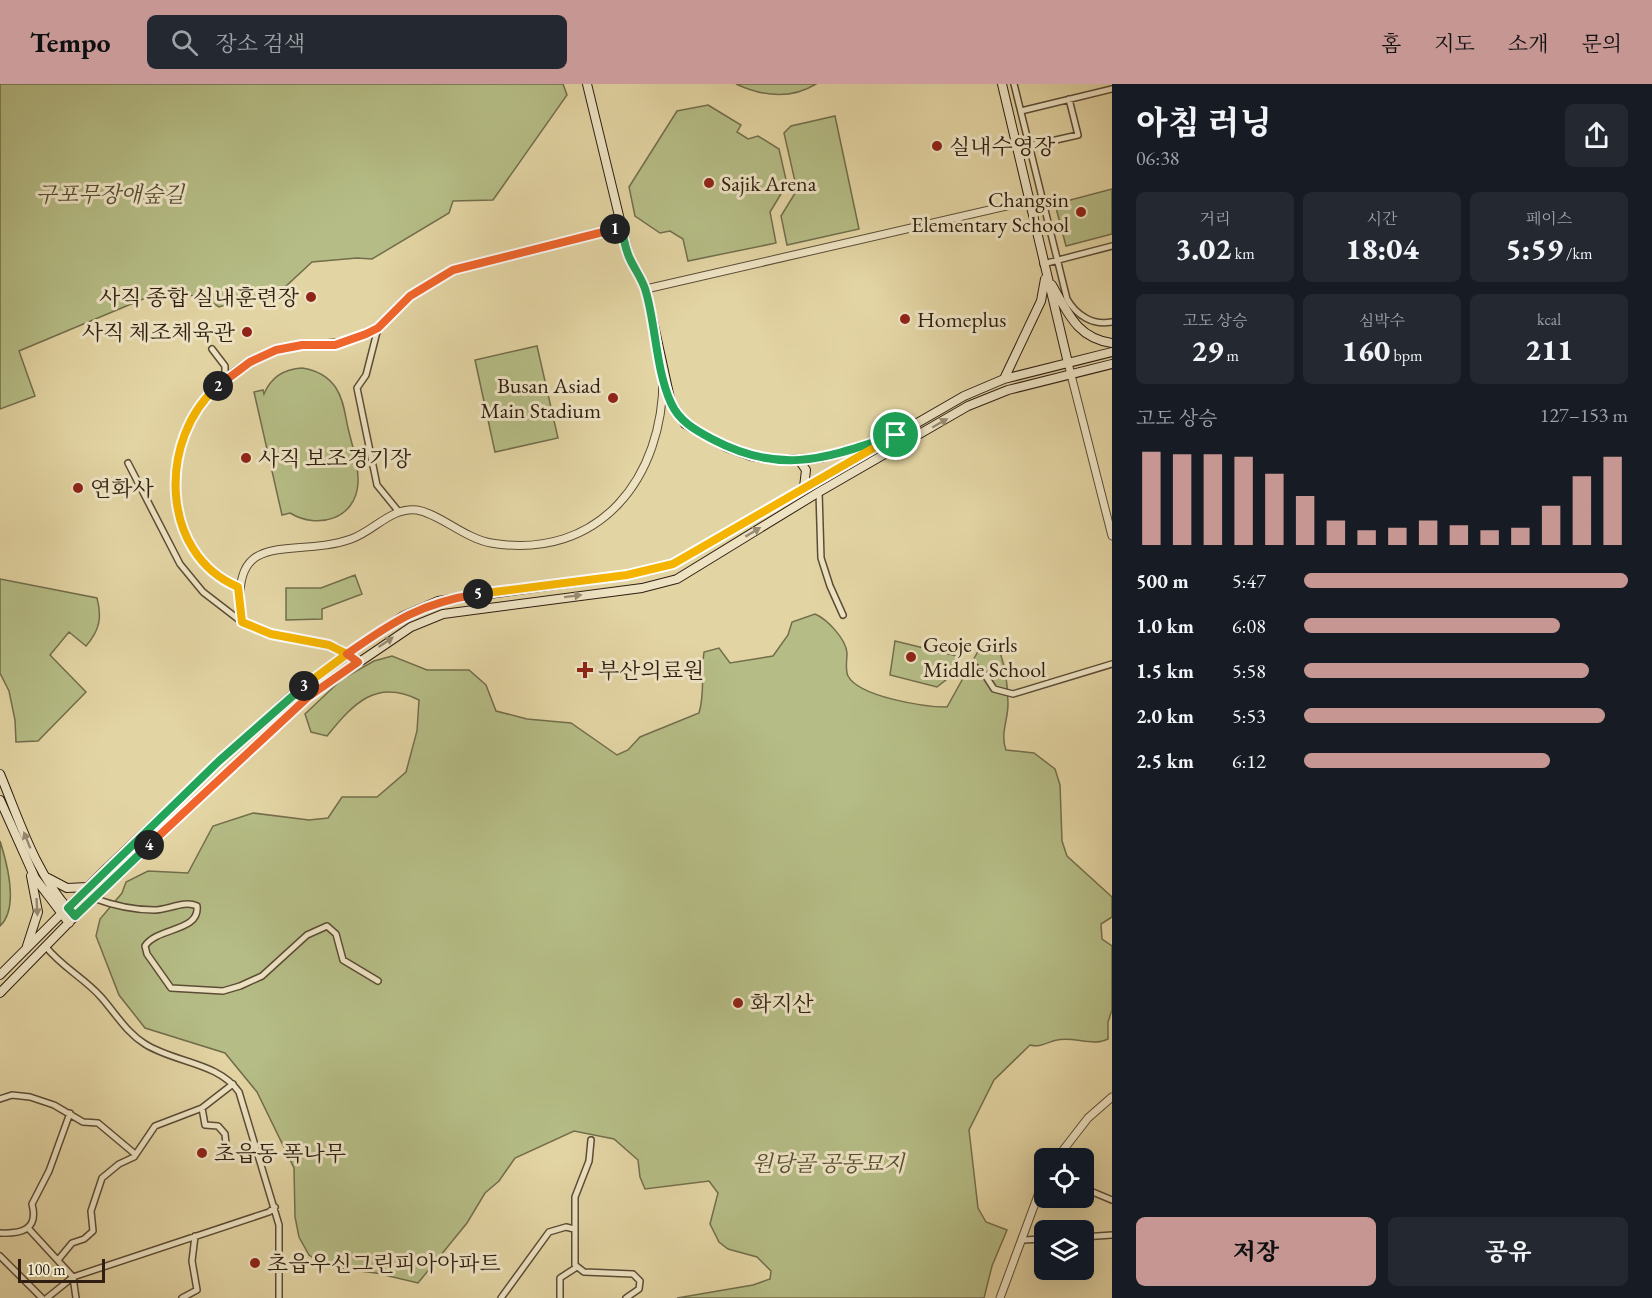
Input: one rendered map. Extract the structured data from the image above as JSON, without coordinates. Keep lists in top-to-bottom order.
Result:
{
  "parks": ["구포무장애숲길", "원당골 공동묘지"],
  "places": {
    "other": [
      "실내수영장",
      "Sajik Arena",
      "Changsin Elementary School",
      "사직 종합 실내훈련장",
      "Homeplus",
      "사직 체조체육관",
      "Busan Asiad Main Stadium",
      "사직 보조경기장",
      "연화사",
      "Geoje Girls Middle School",
      "화지산",
      "초읍동 폭나무",
      "초읍우신그린피아아파트"
    ],
    "health": ["부산의료원"]
  },
  "scale_bar": "100 m",
  "page": {
    "header": "Tempo",
    "search": "장소 검색",
    "nav": [
      "홈",
      "지도",
      "소개",
      "문의"
    ],
    "heading": ["아침 러닝", "06:38"],
    "stats": [
      ["거리", "3.02 km"],
      ["시간", "18:04"],
      ["페이스", "5:59 /km"],
      ["고도 상승", "29 m"],
      ["심박수", "160 bpm"],
      ["kcal", "211"]
    ],
    "pins": [
      "1",
      "2",
      "5",
      "3",
      "4"
    ],
    "chart": ["고도 상승", "127–153 m"],
    "list": [
      {
        "name": "500 m",
        "note": "5:47"
      },
      {
        "name": "1.0 km",
        "note": "6:08"
      },
      {
        "name": "1.5 km",
        "note": "5:58"
      },
      {
        "name": "2.0 km",
        "note": "5:53"
      },
      {
        "name": "2.5 km",
        "note": "6:12"
      }
    ],
    "buttons": ["저장", "공유"],
    "scale": "100 m"
  }
}
